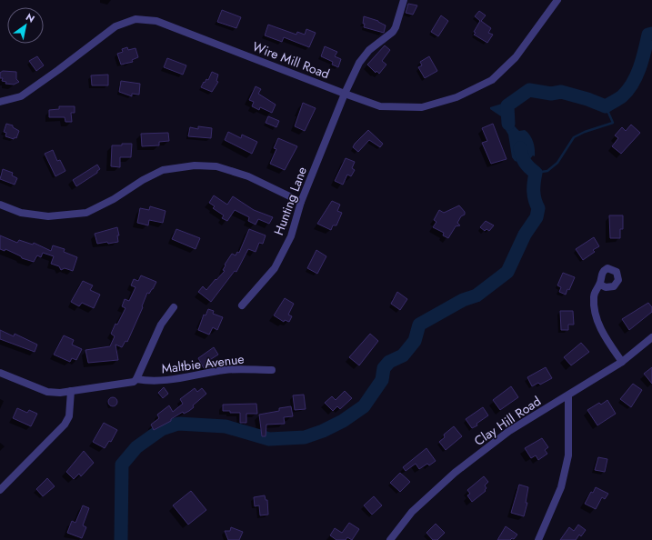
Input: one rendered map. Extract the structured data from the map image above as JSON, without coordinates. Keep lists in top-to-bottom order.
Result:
{
  "streets": {
    "street": [
      "Wire Mill Road",
      "Hunting Lane",
      "Maltbie Avenue",
      "Clay Hill Road"
    ]
  },
  "crossings": [
    ["Wire Mill Road", "Hunting Lane"]
  ],
  "north": "top right"
}
